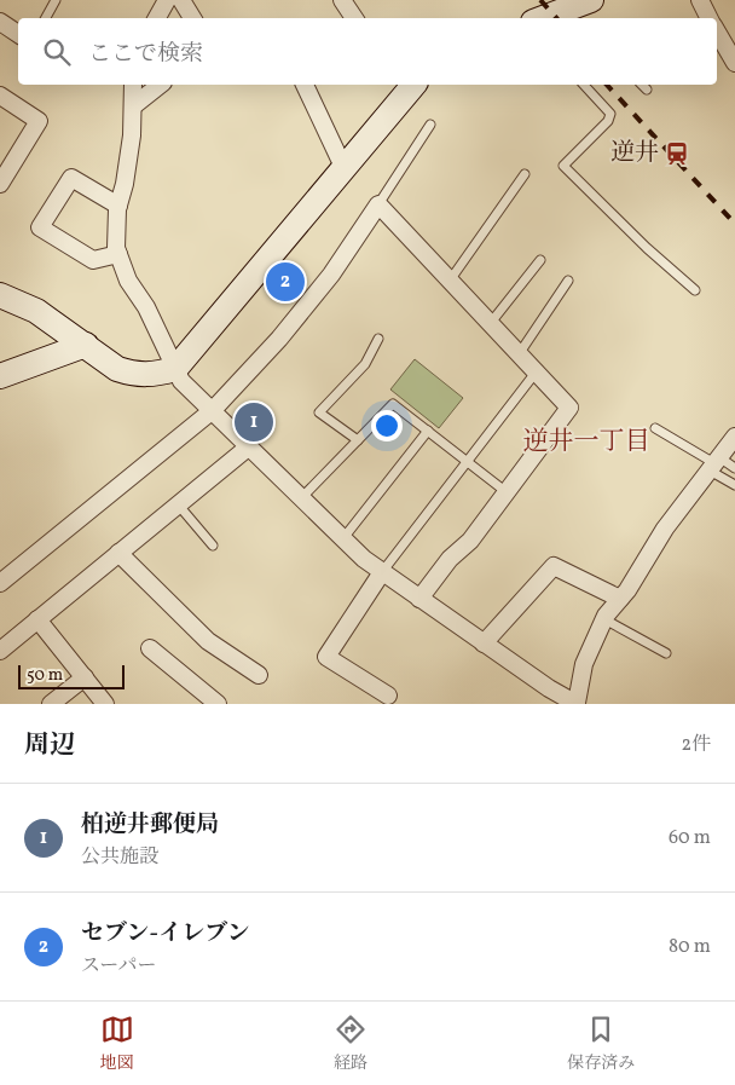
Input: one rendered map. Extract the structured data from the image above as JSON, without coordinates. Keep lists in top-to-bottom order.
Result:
{
  "districts": ["逆井一丁目"],
  "places": {
    "station": ["逆井"]
  },
  "scale_bar": "50 m",
  "page": {
    "search": "ここで検索",
    "pins": ["2", "1"],
    "scale": "50 m",
    "heading": ["周辺", "2件"],
    "list": [
      {
        "mark": "1",
        "name": "柏逆井郵便局",
        "note": "公共施設",
        "value": "60 m"
      },
      {
        "mark": "2",
        "name": "セブン-イレブン",
        "note": "スーパー",
        "value": "80 m"
      }
    ],
    "nav": ["地図", "経路", "保存済み"]
  }
}
